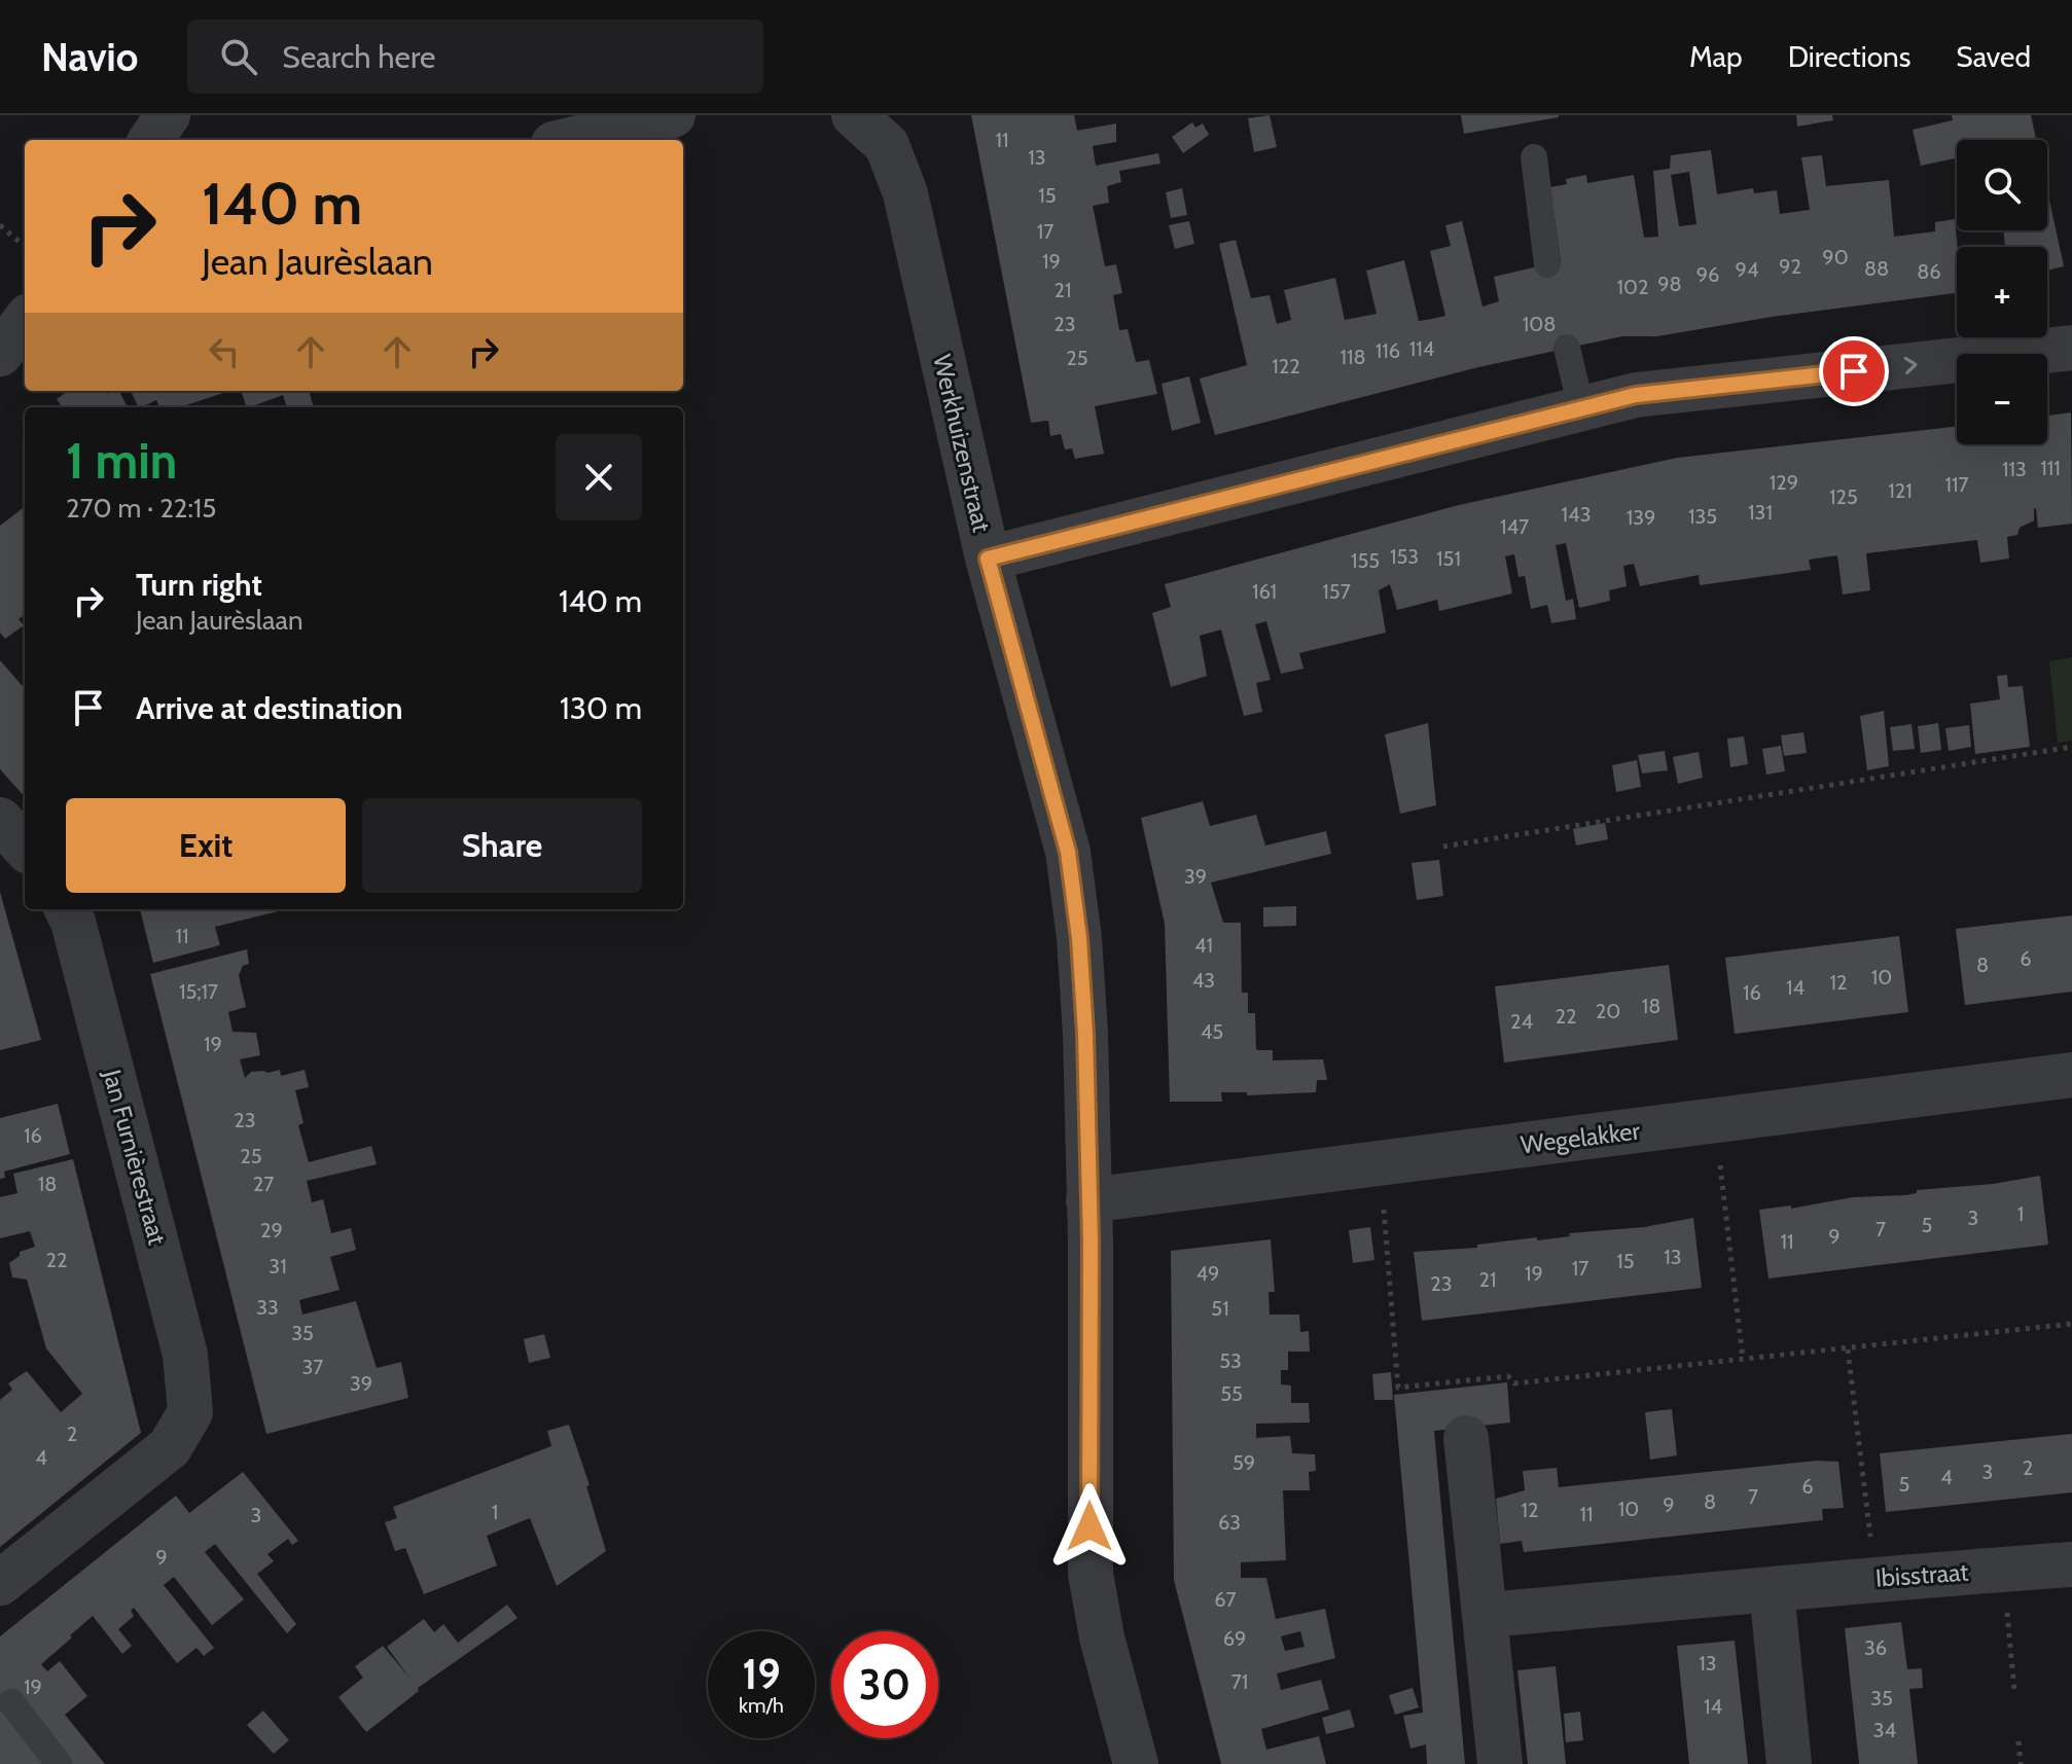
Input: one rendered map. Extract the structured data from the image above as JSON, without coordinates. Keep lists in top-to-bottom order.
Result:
{
  "streets": {
    "street": [
      "Werkhuizenstraat",
      "Wegelakker",
      "Jan Furnièrestraat",
      "Ibisstraat"
    ]
  },
  "crossings": [
    ["Werkhuizenstraat", "Wegelakker"]
  ],
  "house_numbers": [
    "11",
    "13",
    "15",
    "17",
    "90",
    "19",
    "92",
    "88",
    "94",
    "86",
    "96",
    "98",
    "102",
    "21",
    "23",
    "108",
    "114",
    "116",
    "118",
    "25",
    "122",
    "111",
    "113",
    "129",
    "117",
    "121",
    "125",
    "131",
    "143",
    "135",
    "139",
    "147",
    "153",
    "151",
    "155",
    "161",
    "157",
    "39",
    "11",
    "41",
    "6",
    "8",
    "10",
    "43",
    "12",
    "14",
    "15;17",
    "16",
    "18",
    "20",
    "22",
    "24",
    "45",
    "19",
    "23",
    "16",
    "25",
    "18",
    "27",
    "1",
    "3",
    "5",
    "7",
    "29",
    "9",
    "11",
    "13",
    "22",
    "15",
    "31",
    "17",
    "49",
    "19",
    "21",
    "23",
    "33",
    "51",
    "35",
    "53",
    "37",
    "39",
    "55",
    "2",
    "4",
    "59",
    "2",
    "3",
    "4",
    "5",
    "6",
    "7",
    "8",
    "9",
    "10",
    "12",
    "1",
    "11",
    "3",
    "63",
    "9",
    "67",
    "69",
    "36",
    "13",
    "71",
    "19",
    "35",
    "14",
    "34"
  ],
  "page": {
    "header": "Navio",
    "search": "Search here",
    "nav": ["Map", "Directions", "Saved"],
    "map_buttons": ["+", "−"],
    "turn": ["140 m", "Jean Jaurèslaan"],
    "heading": ["1 min", "270 m · 22:15"],
    "list": [
      {
        "name": "Turn right",
        "note": "Jean Jaurèslaan",
        "value": "140 m"
      },
      {
        "name": "Arrive at destination",
        "value": "130 m"
      }
    ],
    "buttons": ["Exit", "Share"],
    "speed": "19 km/h",
    "limit": "30"
  }
}
